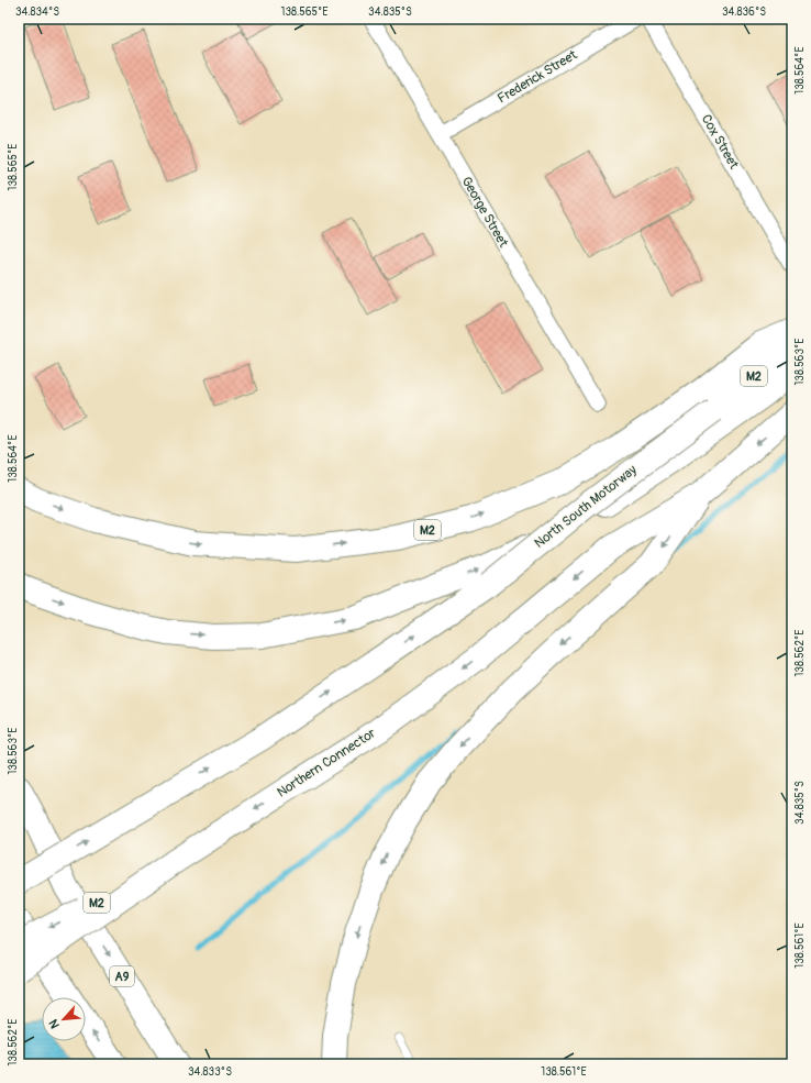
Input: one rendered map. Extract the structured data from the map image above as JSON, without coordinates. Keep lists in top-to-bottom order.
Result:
{
  "streets": {
    "highway": [
      "M2",
      "North South Motorway",
      "Northern Connector",
      "A9"
    ],
    "street": ["Frederick Street", "Cox Street", "George Street"]
  },
  "crossings": [
    ["Frederick Street", "George Street"],
    ["M2", "Northern Connector"]
  ],
  "one_way": ["North South Motorway", "Northern Connector"],
  "north": "bottom left",
  "coordinates": [
    "34.834°S",
    "138.565°E",
    "34.835°S",
    "34.836°S",
    "138.564°E",
    "138.563°E",
    "138.562°E",
    "138.561°E",
    "34.833°S"
  ]
}
